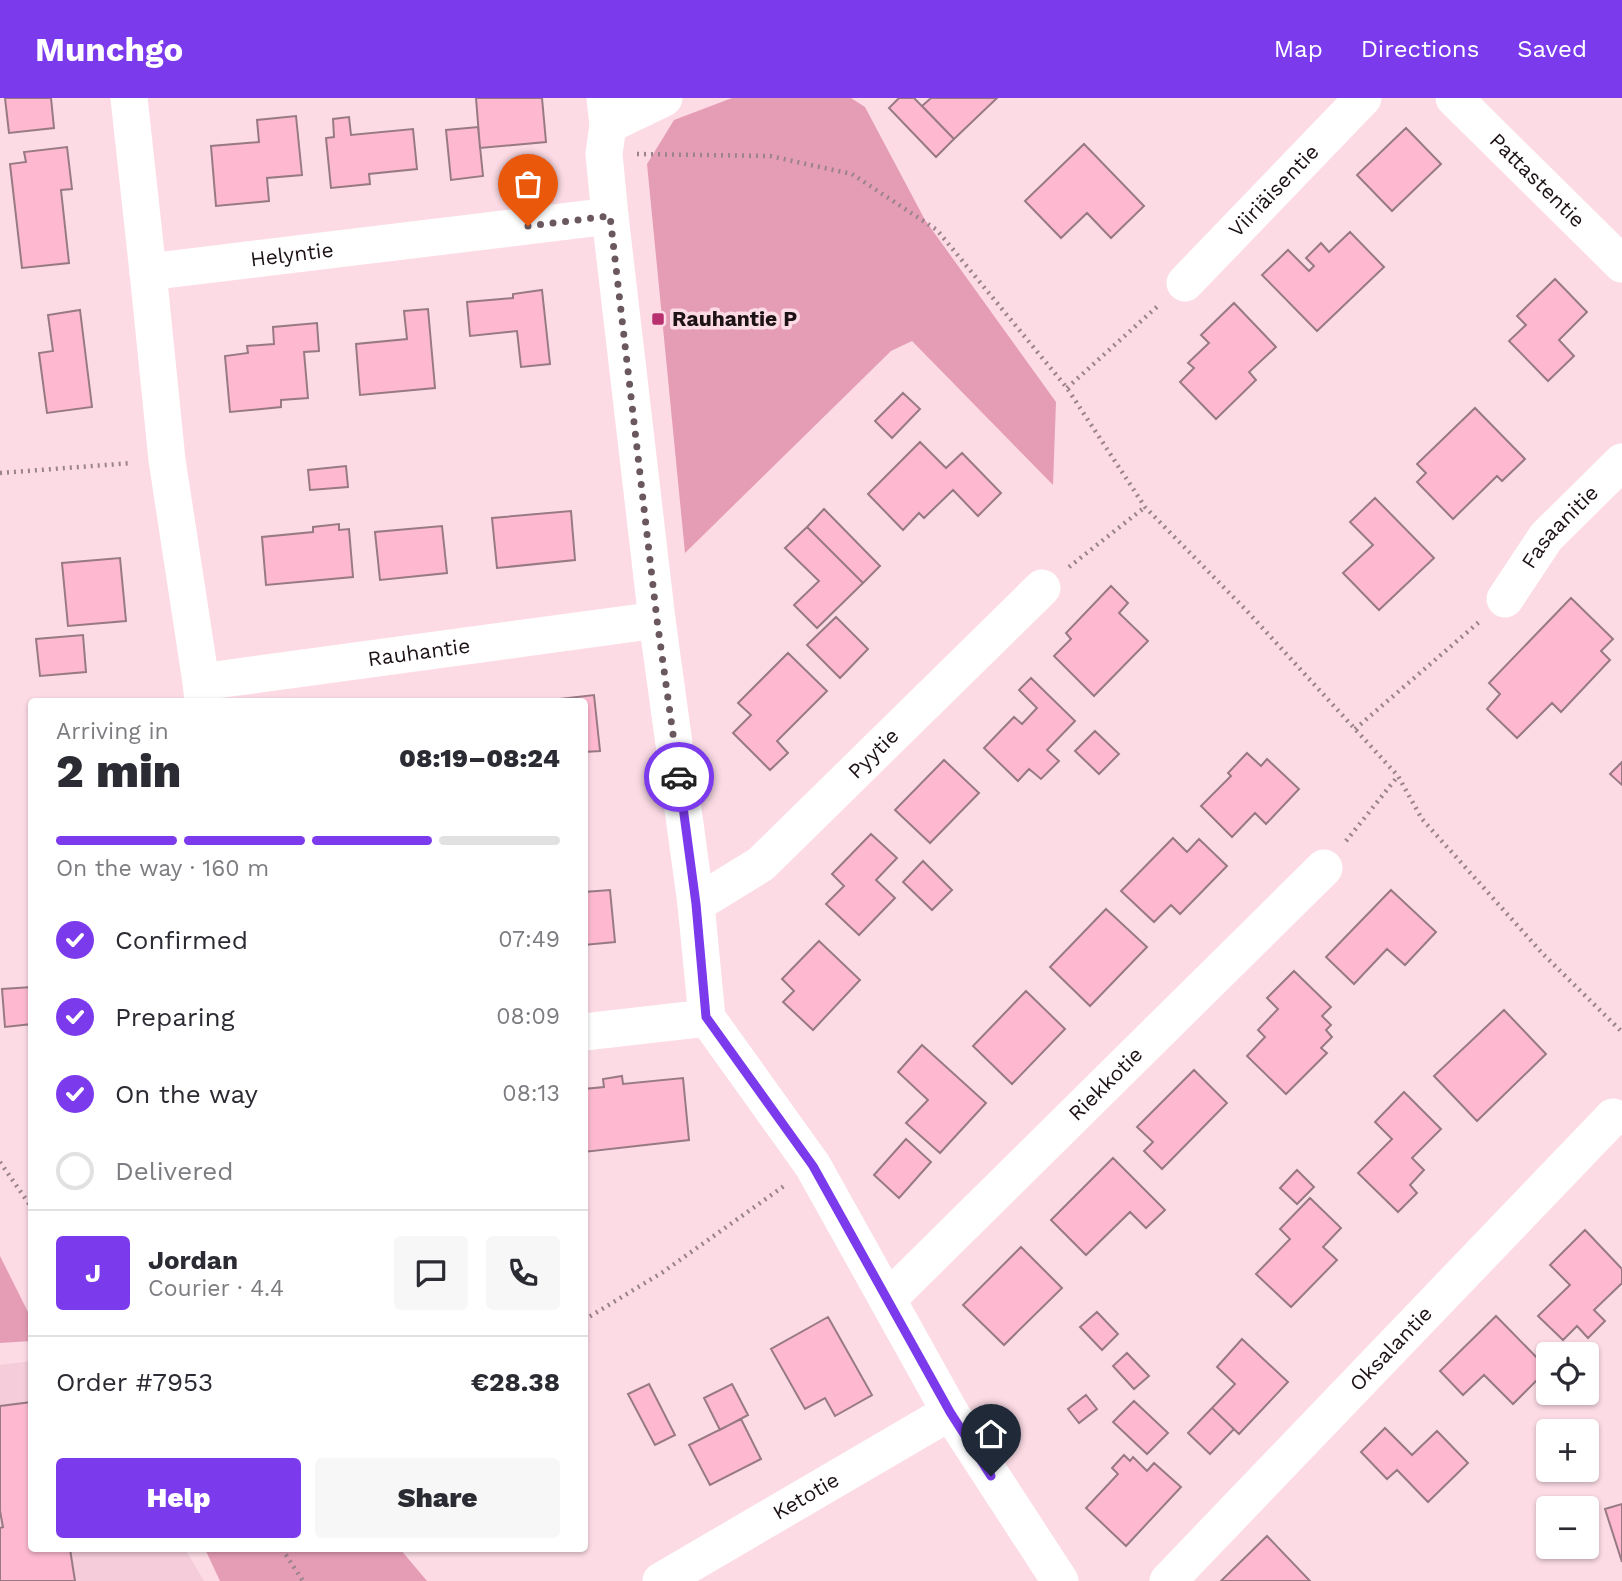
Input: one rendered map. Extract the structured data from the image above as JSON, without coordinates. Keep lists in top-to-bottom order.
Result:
{
  "streets": {
    "street": [
      "Pattastentie",
      "Viiriäisentie",
      "Helyntie",
      "Fasaanitie",
      "Rauhantie",
      "Pyytie",
      "Riekkotie",
      "Oksalantie",
      "Ketotie"
    ]
  },
  "places": {
    "transit": ["Rauhantie P"]
  },
  "page": {
    "header": "Munchgo",
    "nav": ["Map", "Directions", "Saved"],
    "heading": ["2 min", "Arriving in", "08:19–08:24"],
    "panel": [
      "Jordan",
      "Courier · 4.4",
      "Order #7953",
      "€28.38"
    ],
    "bar": "On the way · 160 m",
    "list": [
      ["Confirmed", "07:49"],
      ["Preparing", "08:09"],
      ["On the way", "08:13"],
      "Delivered"
    ],
    "round": "J",
    "map_buttons": ["+", "−"],
    "buttons": ["Help", "Share"]
  }
}
